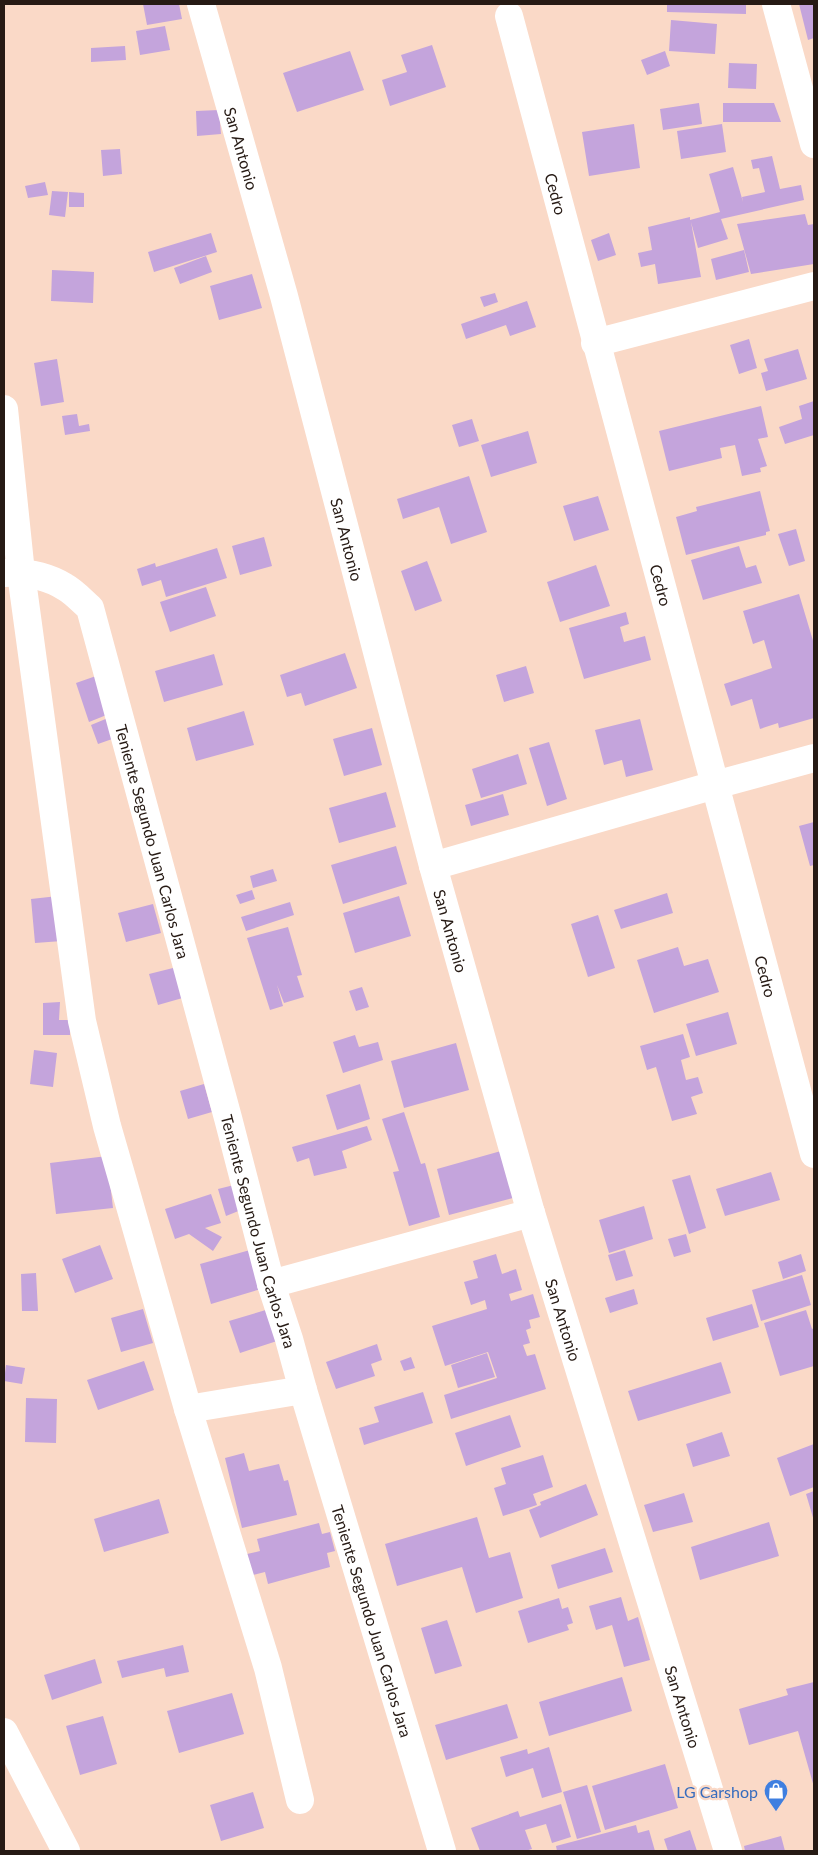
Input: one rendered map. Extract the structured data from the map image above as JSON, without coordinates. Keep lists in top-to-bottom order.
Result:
{
  "streets": {
    "street": ["San Antonio", "Cedro", "Teniente Segundo Juan Carlos Jara"]
  },
  "places": {
    "shop": ["LG Carshop"]
  }
}
